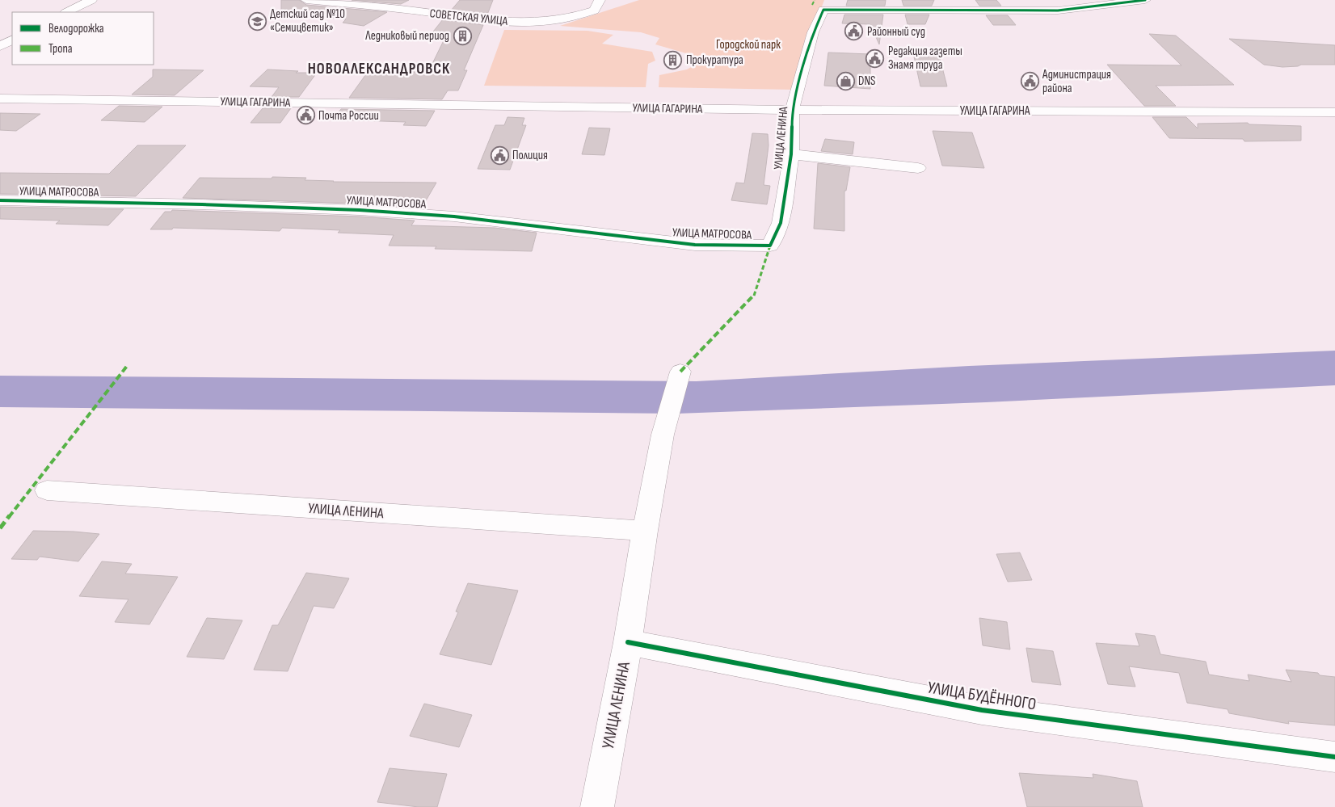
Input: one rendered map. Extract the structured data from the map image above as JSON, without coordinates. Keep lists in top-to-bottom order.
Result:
{
  "streets": {
    "street": [
      "СОВЕТСКАЯ УЛИЦА",
      "УЛИЦА ГАГАРИНА",
      "УЛИЦА ЛЕНИНА",
      "УЛИЦА МАТРОСОВА",
      "УЛИЦА БУДЁННОГО"
    ]
  },
  "crossings": [
    ["УЛИЦА ГАГАРИНА", "УЛИЦА ЛЕНИНА"],
    ["УЛИЦА ЛЕНИНА", "УЛИЦА МАТРОСОВА"],
    ["УЛИЦА ЛЕНИНА", "УЛИЦА БУДЁННОГО"]
  ],
  "districts": ["НОВОАЛЕКСАНДРОВСК"],
  "parks": ["Городской парк"],
  "places": {
    "school or university": ["Детский сад №10 «Семицветик»"],
    "public building": [
      "Районный суд",
      "Редакция газеты Знамя труда",
      "Администрация района",
      "Почта России",
      "Полиция"
    ],
    "building": ["Ледниковый период", "Прокуратура"],
    "shop": ["DNS"]
  },
  "legend": ["Велодорожка", "Тропа"]
}
